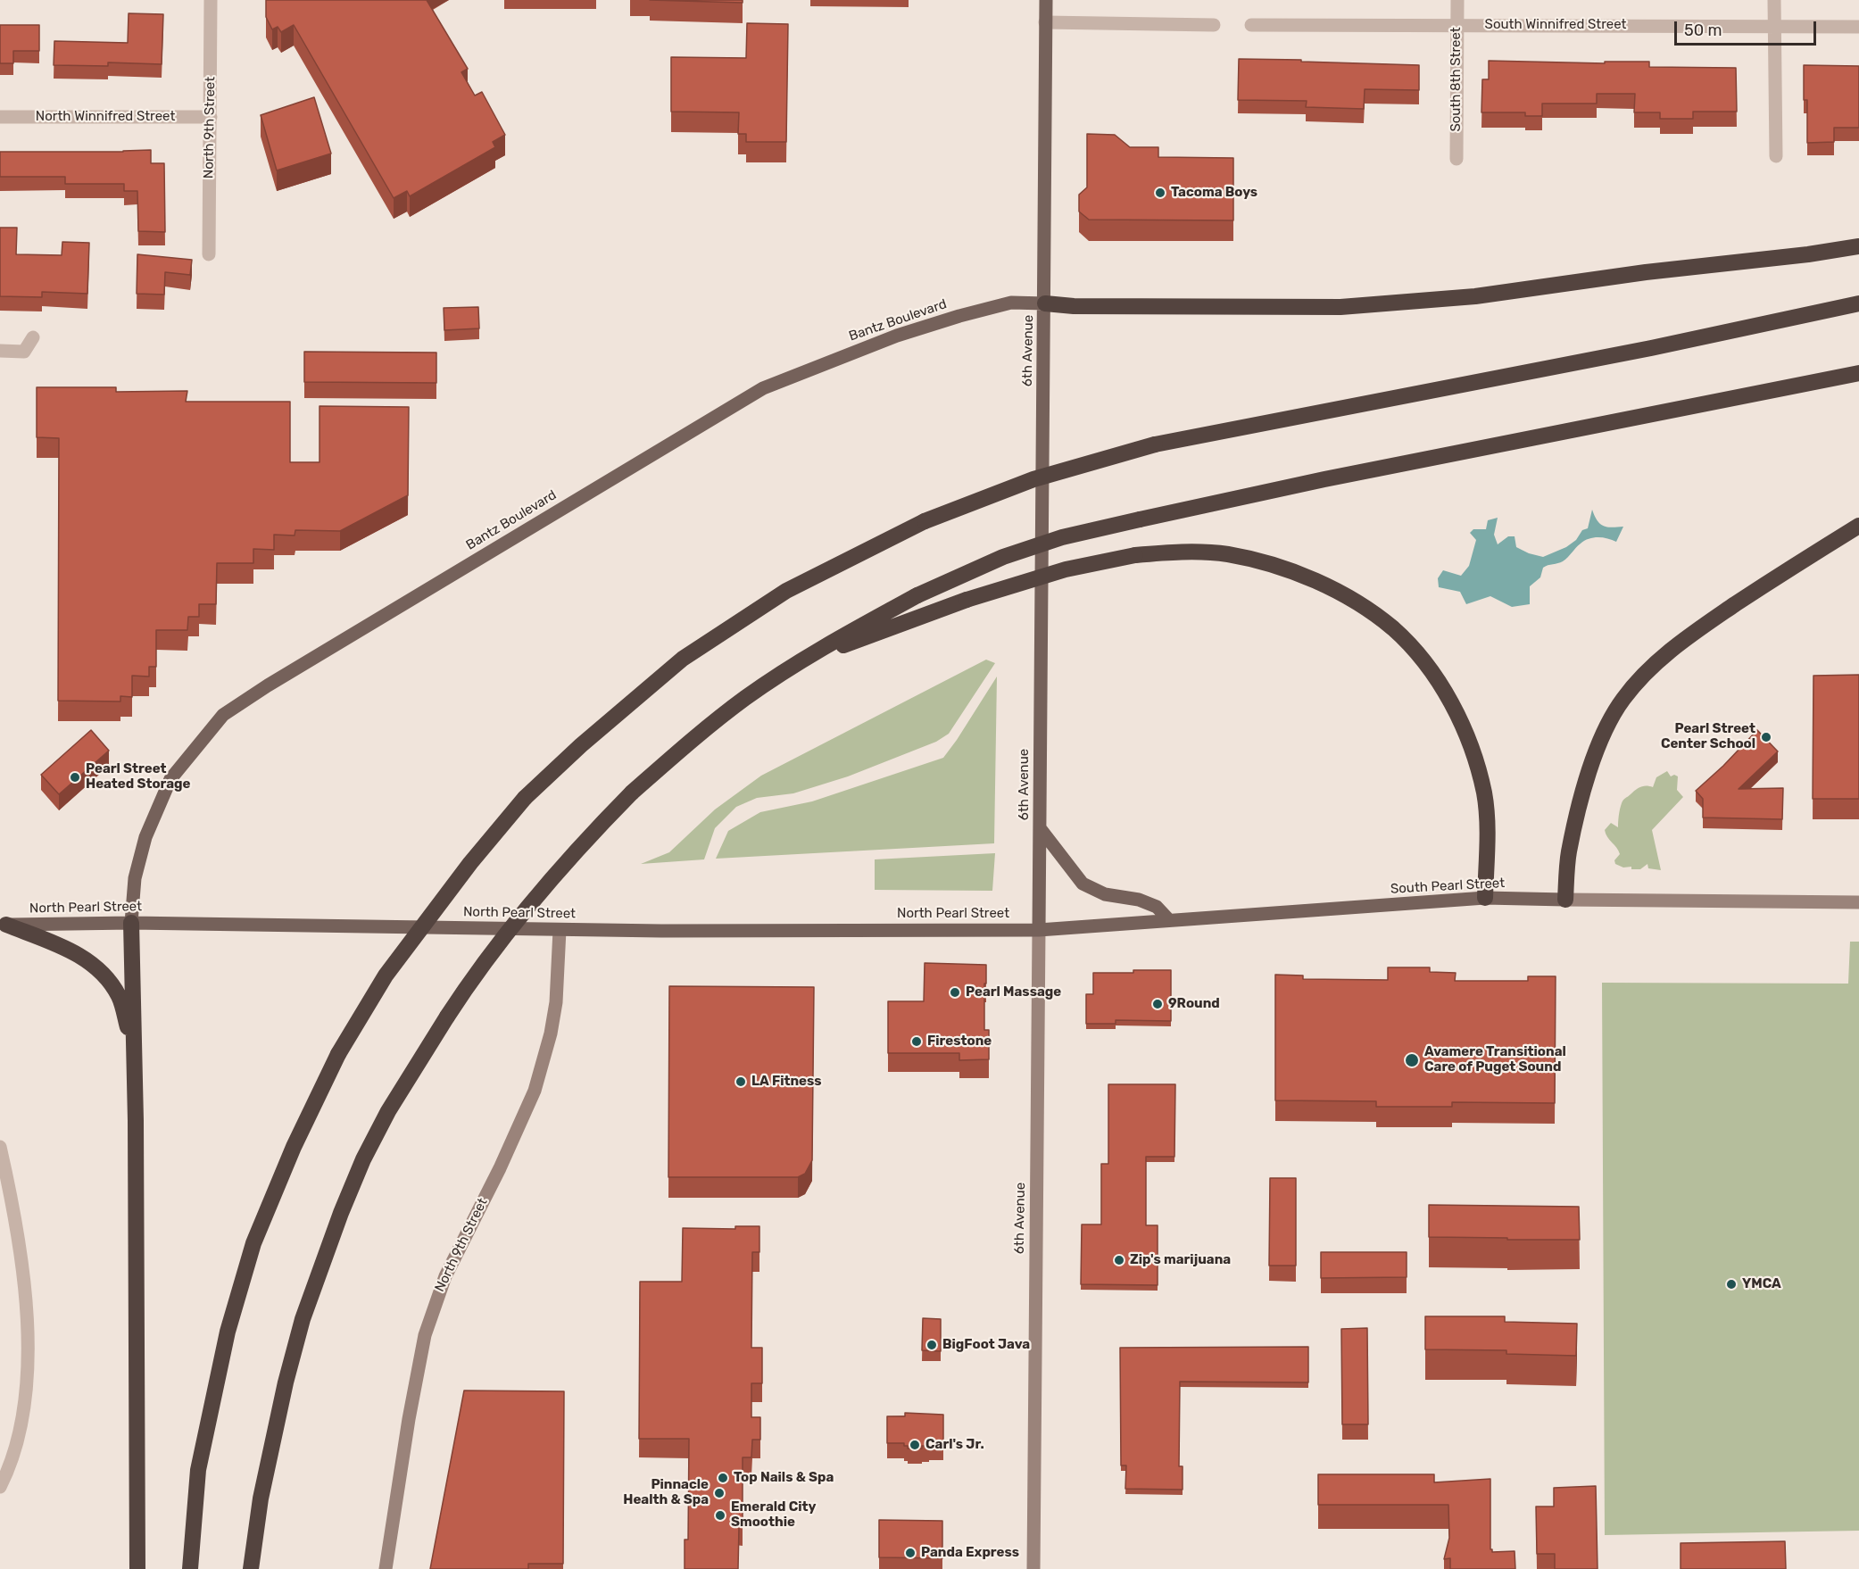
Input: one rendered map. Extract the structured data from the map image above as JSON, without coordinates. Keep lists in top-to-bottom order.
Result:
{
  "streets": {
    "main road": [
      "Bantz Boulevard",
      "6th Avenue",
      "South Pearl Street",
      "North Pearl Street"
    ],
    "street": [
      "South Winnifred Street",
      "South 8th Street",
      "North Winnifred Street",
      "North 9th Street"
    ]
  },
  "crossings": [
    ["South Winnifred Street", "South 8th Street"],
    ["North Winnifred Street", "North 9th Street"],
    ["North 9th Street", "North Pearl Street"],
    ["Bantz Boulevard", "6th Avenue"],
    ["Bantz Boulevard", "North Pearl Street"],
    ["6th Avenue", "South Pearl Street"],
    ["6th Avenue", "North Pearl Street"],
    ["South Pearl Street", "North Pearl Street"]
  ],
  "places": [
    "Tacoma Boys",
    "Pearl Street Center School",
    "Pearl Street Heated Storage",
    "Pearl Massage",
    "9Round",
    "Firestone",
    "Avamere Transitional Care of Puget Sound",
    "LA Fitness",
    "Zip's marijuana",
    "YMCA",
    "BigFoot Java",
    "Carl's Jr.",
    "Top Nails & Spa",
    "Pinnacle Health & Spa",
    "Emerald City Smoothie",
    "Panda Express"
  ],
  "scale_bar": "50 m"
}
